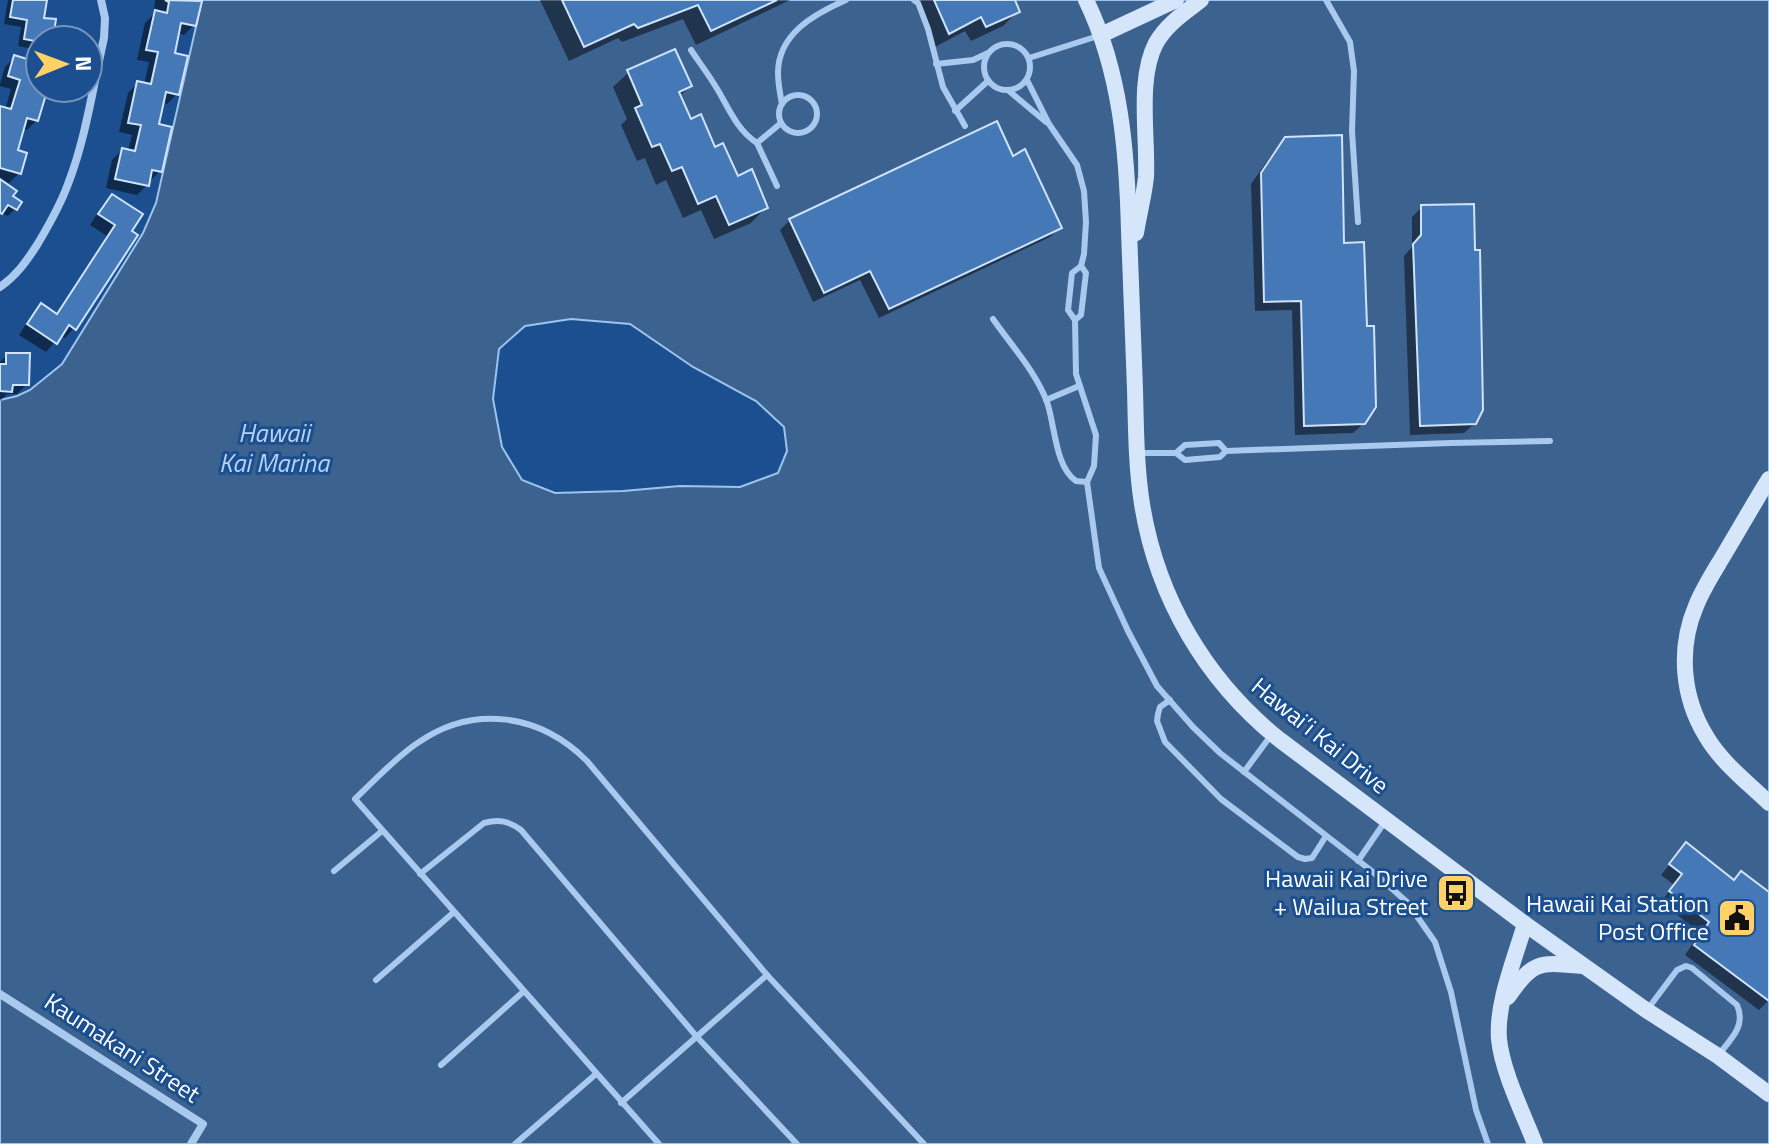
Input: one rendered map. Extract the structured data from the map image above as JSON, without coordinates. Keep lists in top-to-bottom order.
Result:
{
  "streets": {
    "main road": ["Hawai’i Kai Drive"],
    "street": ["Kaumakani Street"]
  },
  "water": ["Hawaii Kai Marina"],
  "places": {
    "bus stop": ["Hawaii Kai Drive + Wailua Street"],
    "public building": ["Hawaii Kai Station Post Office"]
  },
  "north": "right"
}
